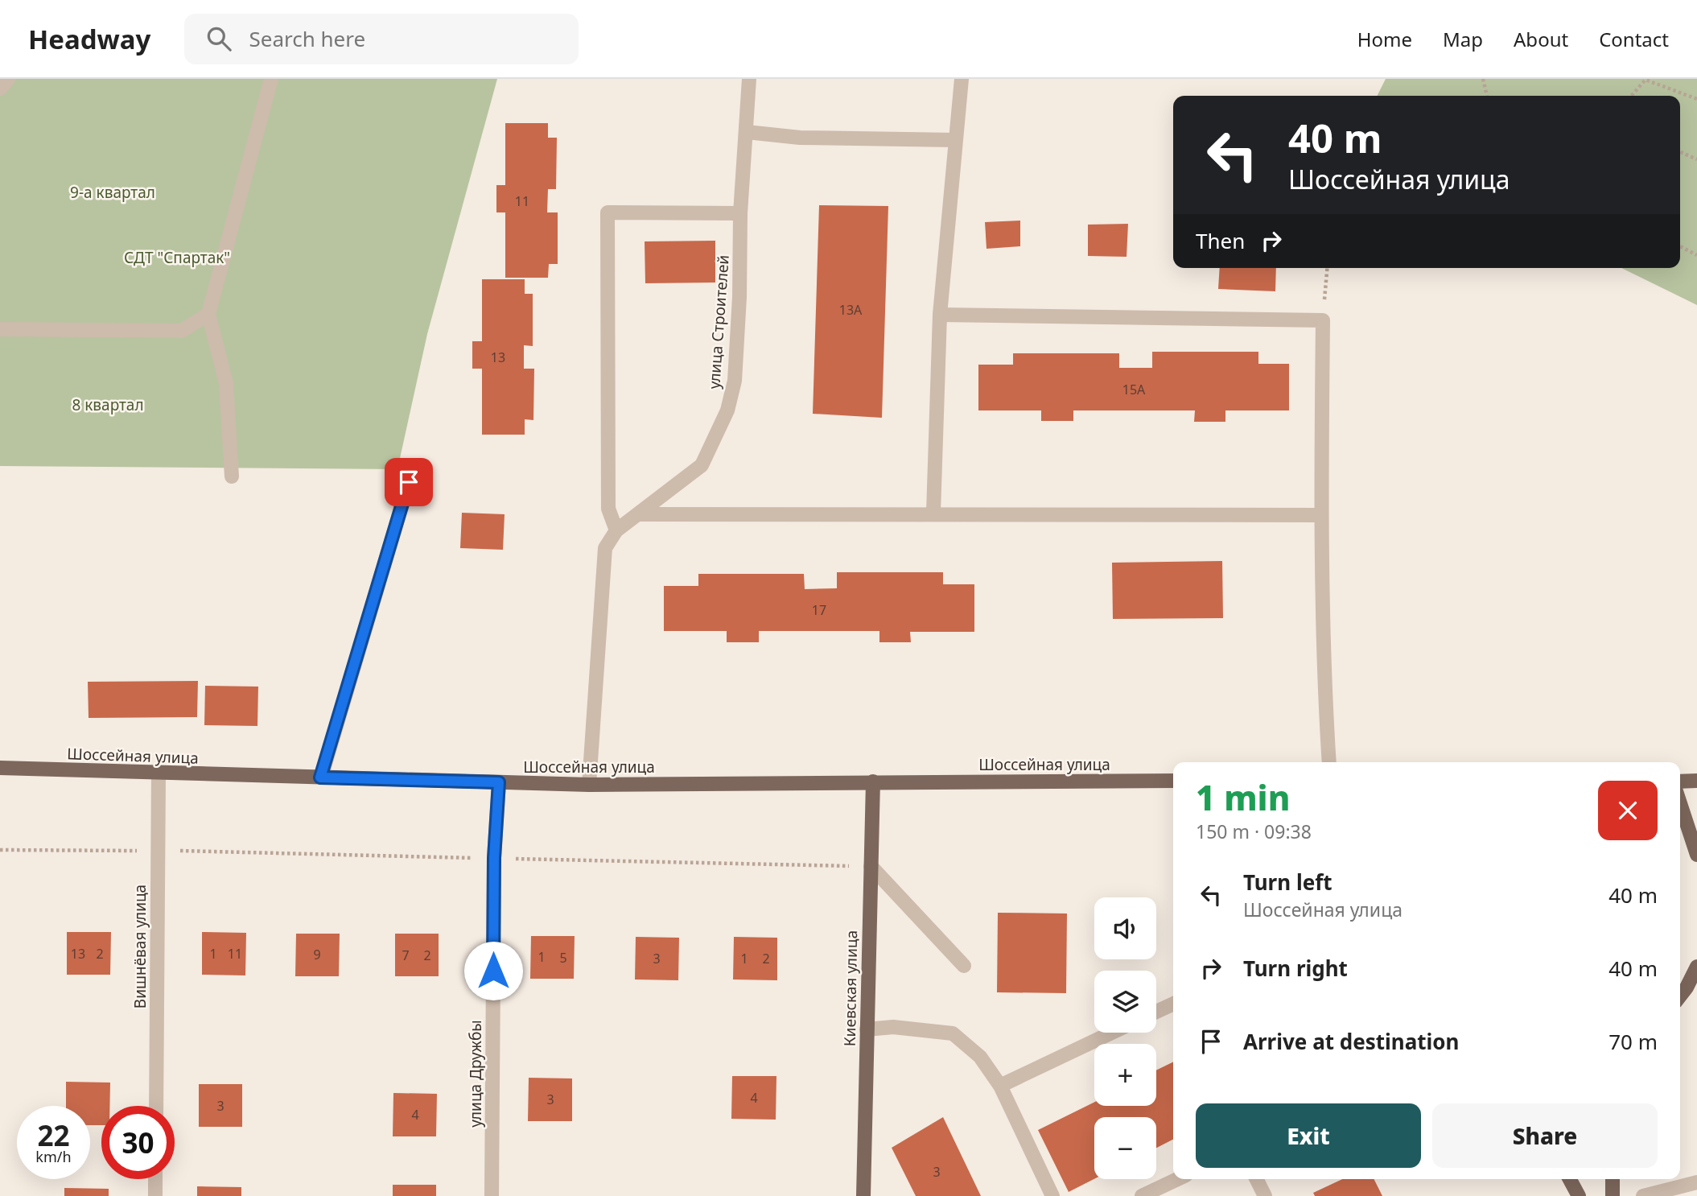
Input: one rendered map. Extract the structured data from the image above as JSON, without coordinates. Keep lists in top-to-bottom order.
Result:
{
  "streets": {
    "main road": ["Шоссейная улица", "Киевская улица"],
    "street": ["улица Строителей", "Вишнёвая улица", "улица Дружбы"]
  },
  "crossings": [
    ["Шоссейная улица", "Вишнёвая улица"],
    ["Шоссейная улица", "Киевская улица"],
    ["Шоссейная улица", "улица Дружбы"]
  ],
  "parks": ["9-а квартал", "СДТ \"Спартак\"", "8 квартал"],
  "house_numbers": [
    "11",
    "13А",
    "13",
    "15А",
    "17",
    "13",
    "2",
    "1",
    "11",
    "9",
    "7",
    "2",
    "1",
    "5",
    "3",
    "1",
    "2",
    "4",
    "3",
    "3",
    "4",
    "3"
  ],
  "page": {
    "header": "Headway",
    "search": "Search here",
    "nav": [
      "Home",
      "Map",
      "About",
      "Contact"
    ],
    "turn": ["40 m", "Шоссейная улица"],
    "then": "Then",
    "heading": ["1 min", "150 m · 09:38"],
    "list": [
      {
        "name": "Turn left",
        "note": "Шоссейная улица",
        "value": "40 m"
      },
      {
        "name": "Turn right",
        "value": "40 m"
      },
      {
        "name": "Arrive at destination",
        "value": "70 m"
      }
    ],
    "map_buttons": ["+", "−"],
    "buttons": ["Exit", "Share"],
    "speed": "22 km/h",
    "limit": "30"
  }
}
